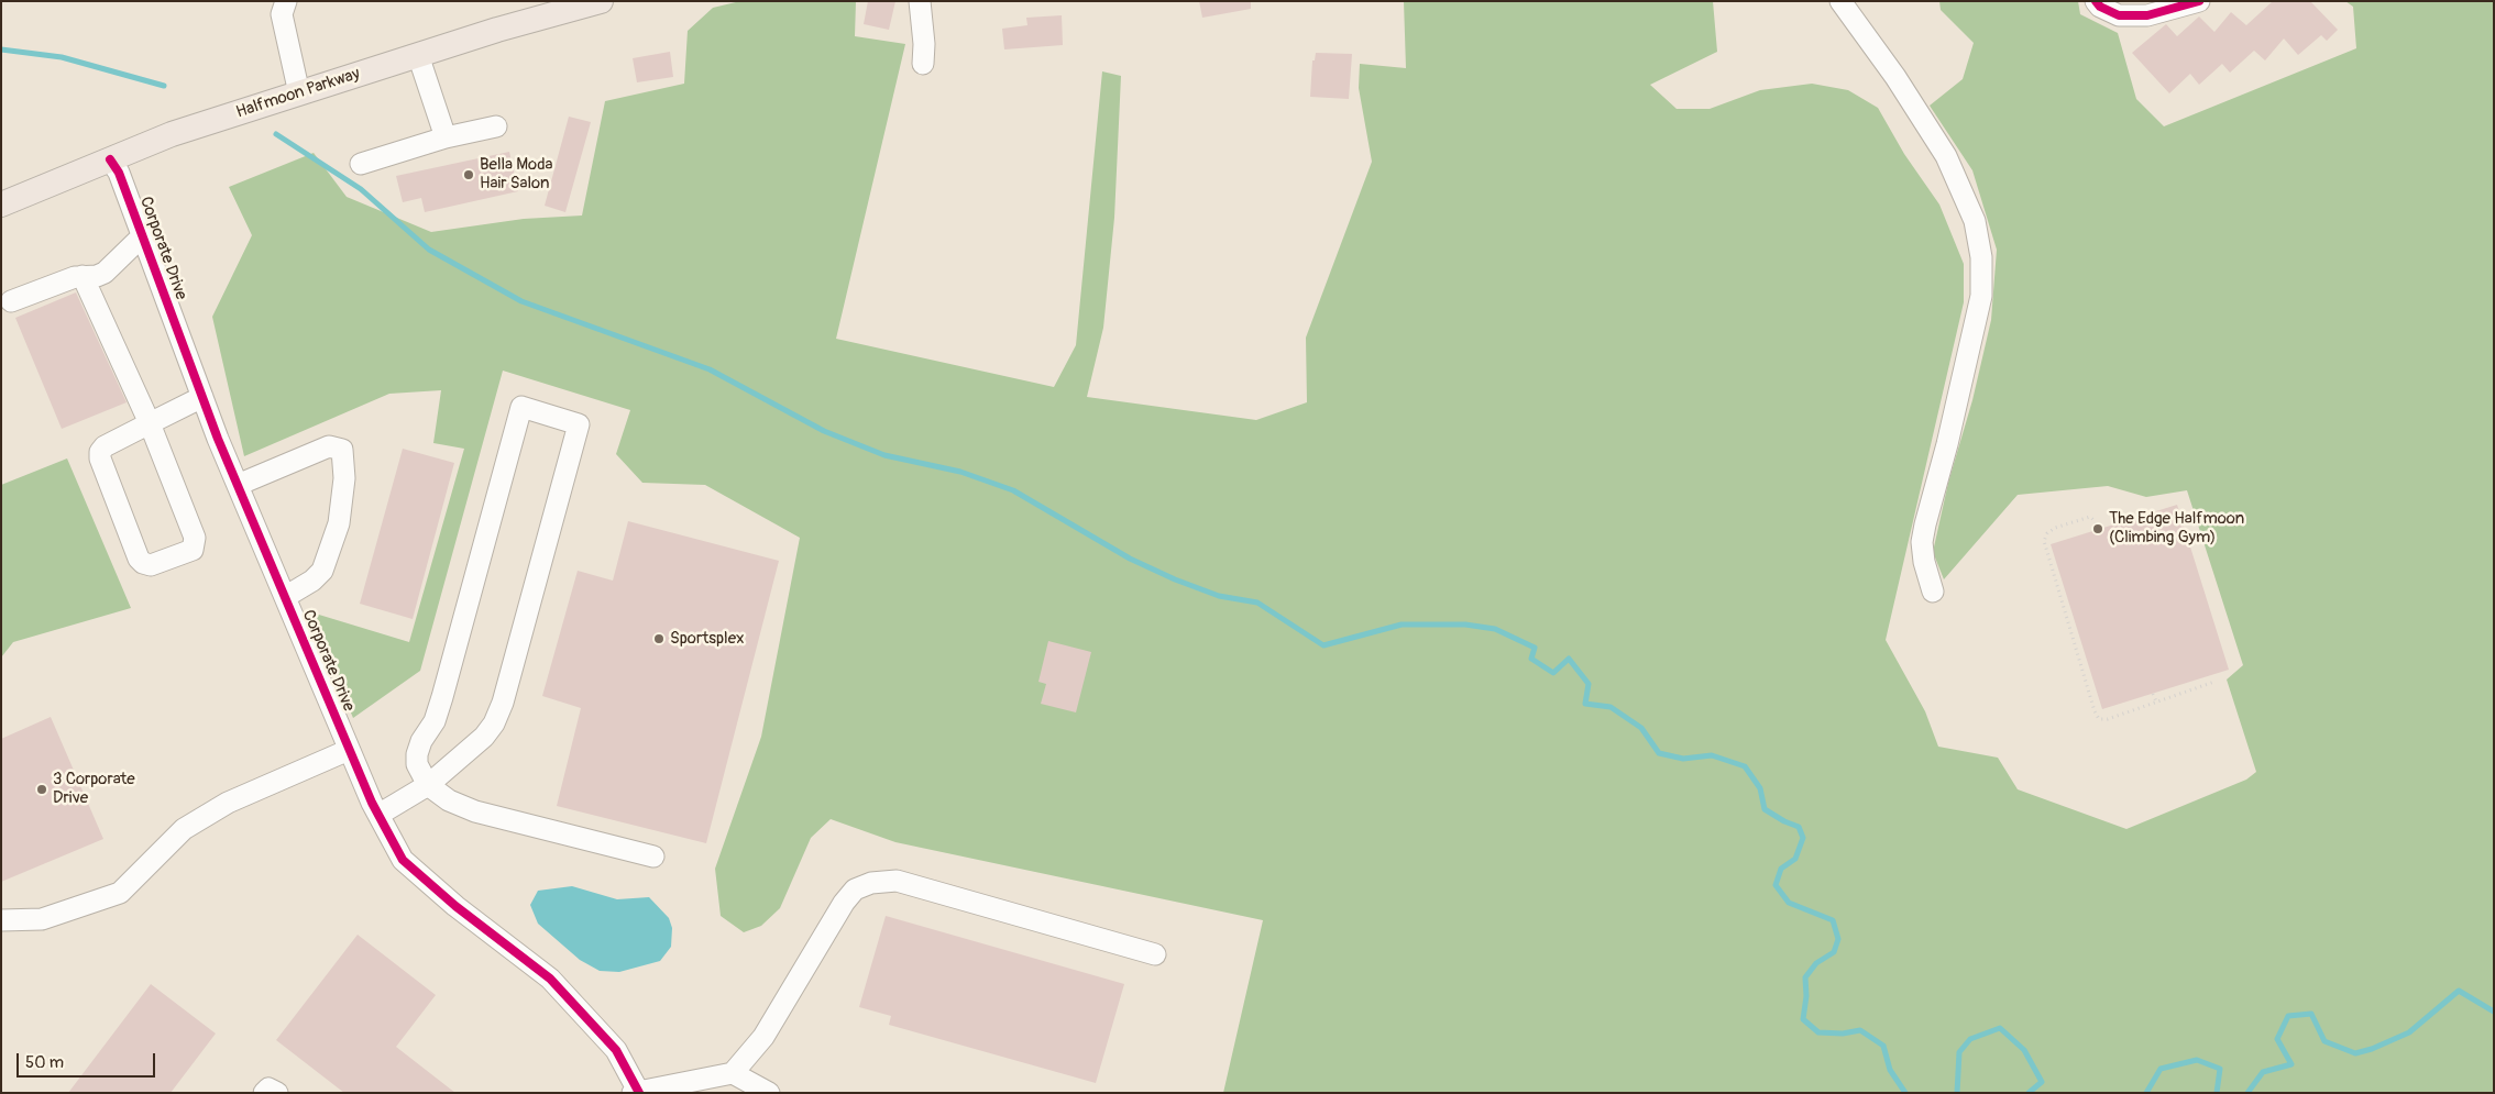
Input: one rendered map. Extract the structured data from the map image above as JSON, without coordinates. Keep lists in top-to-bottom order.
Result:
{
  "streets": {
    "main road": ["Halfmoon Parkway"],
    "street": ["Corporate Drive"]
  },
  "crossings": [
    ["Halfmoon Parkway", "Corporate Drive"]
  ],
  "places": [
    "Bella Moda Hair Salon",
    "The Edge Halfmoon (Climbing Gym)",
    "Sportsplex",
    "3 Corporate Drive"
  ],
  "scale_bar": "50 m"
}
